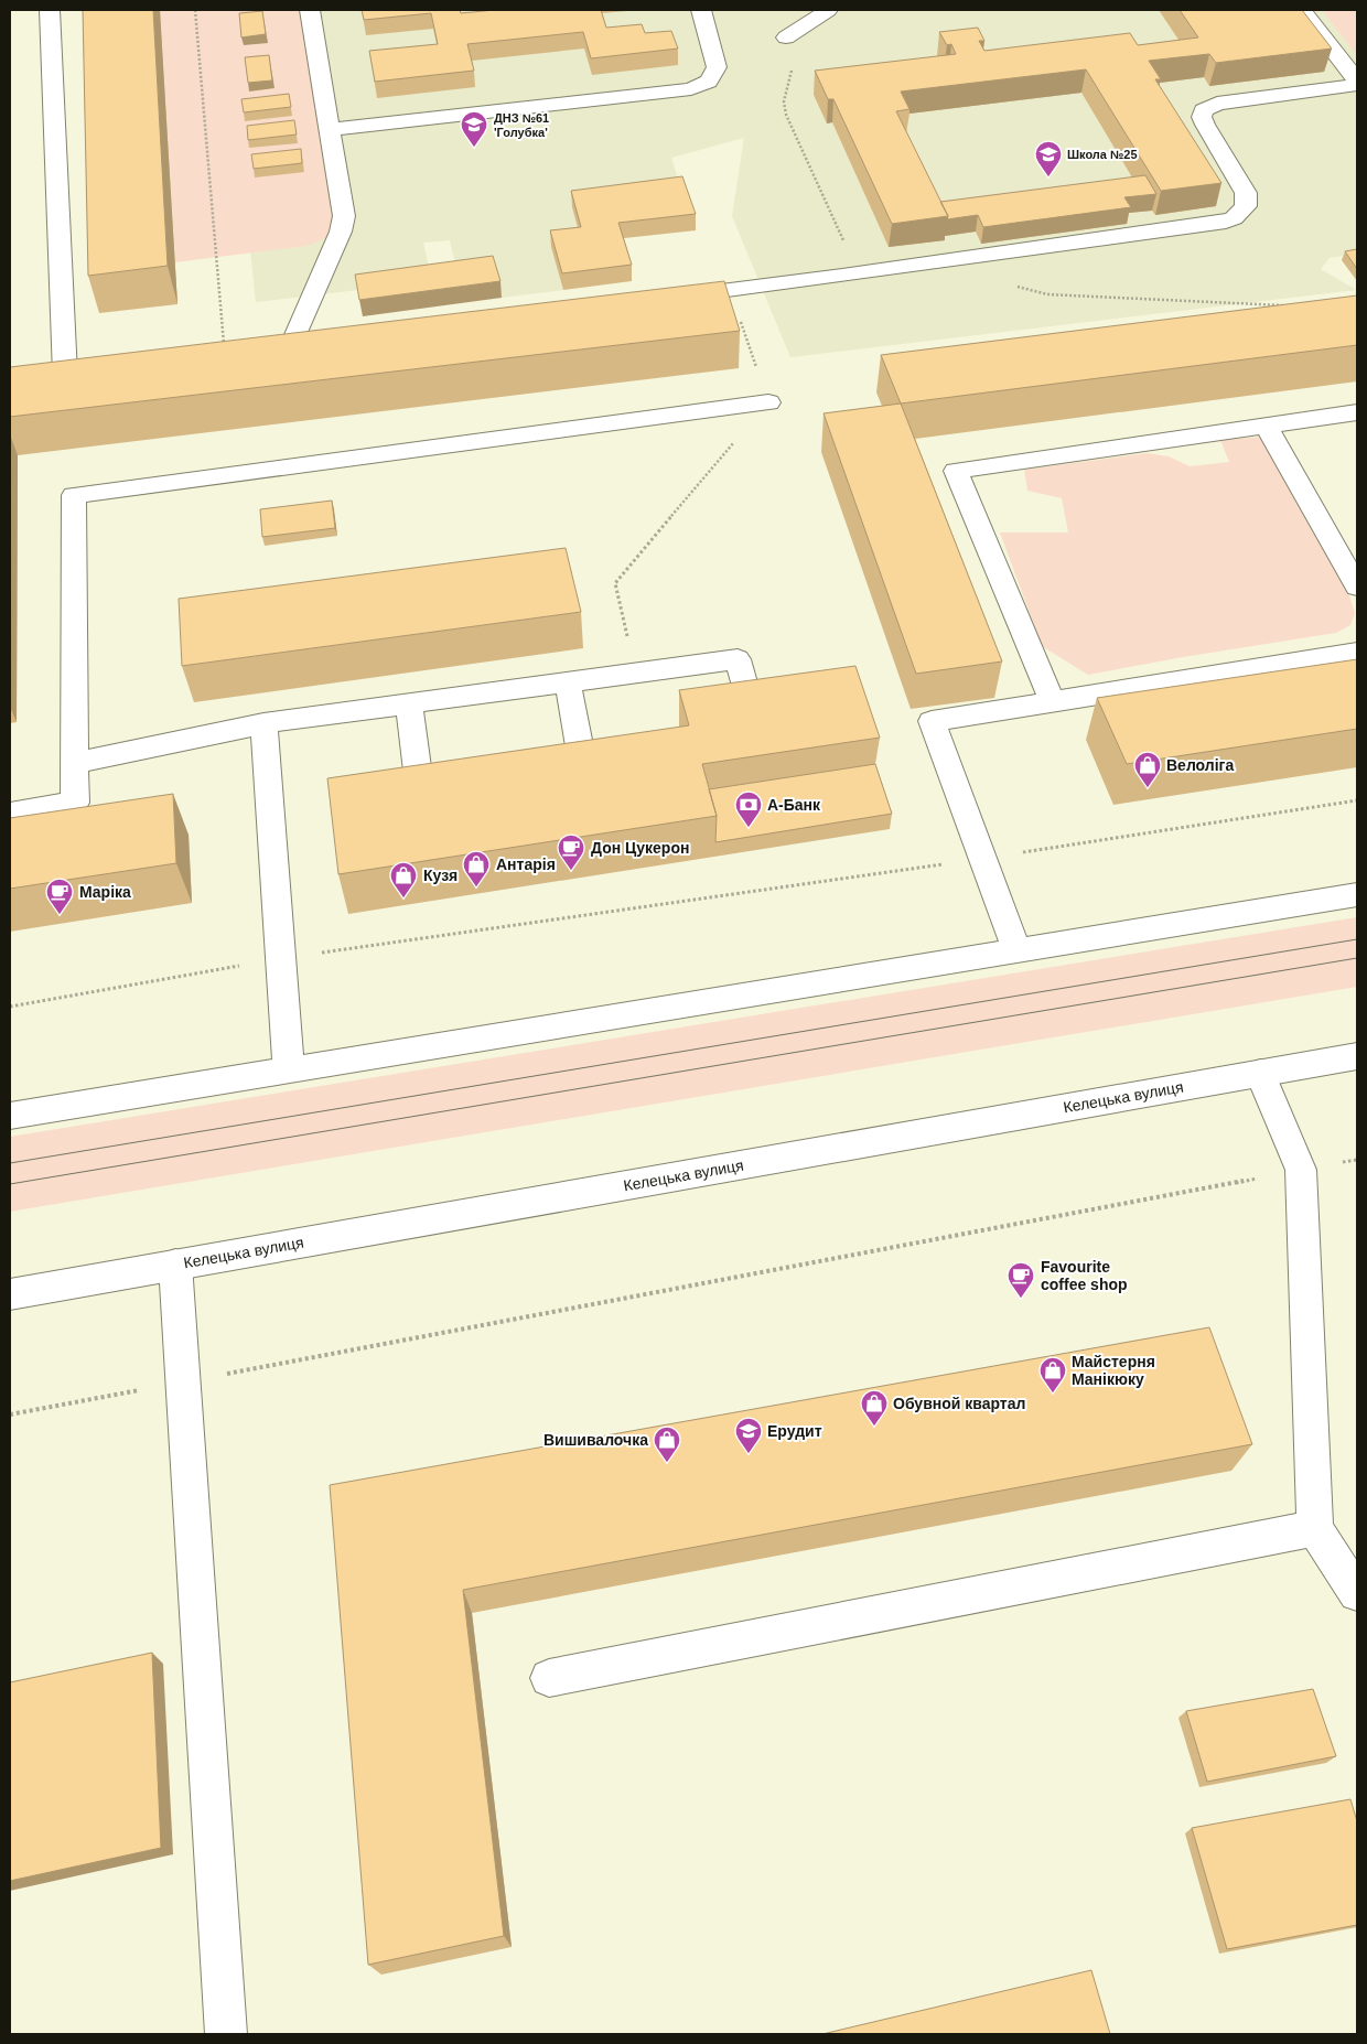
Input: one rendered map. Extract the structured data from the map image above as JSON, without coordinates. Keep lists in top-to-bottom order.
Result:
{
  "streets": {
    "street": ["Келецька вулиця"]
  },
  "places": {
    "school or university": ["ДНЗ №61 'Голубка'", "Школа №25", "Ерудит"],
    "shop": [
      "Велоліга",
      "Антарія",
      "Кузя",
      "Майстерня Манікюку",
      "Обувной квартал",
      "Вишивалочка"
    ],
    "bank": ["А-Банк"],
    "cafe": ["Дон Цукерон", "Маріка", "Favourite coffee shop"]
  }
}
